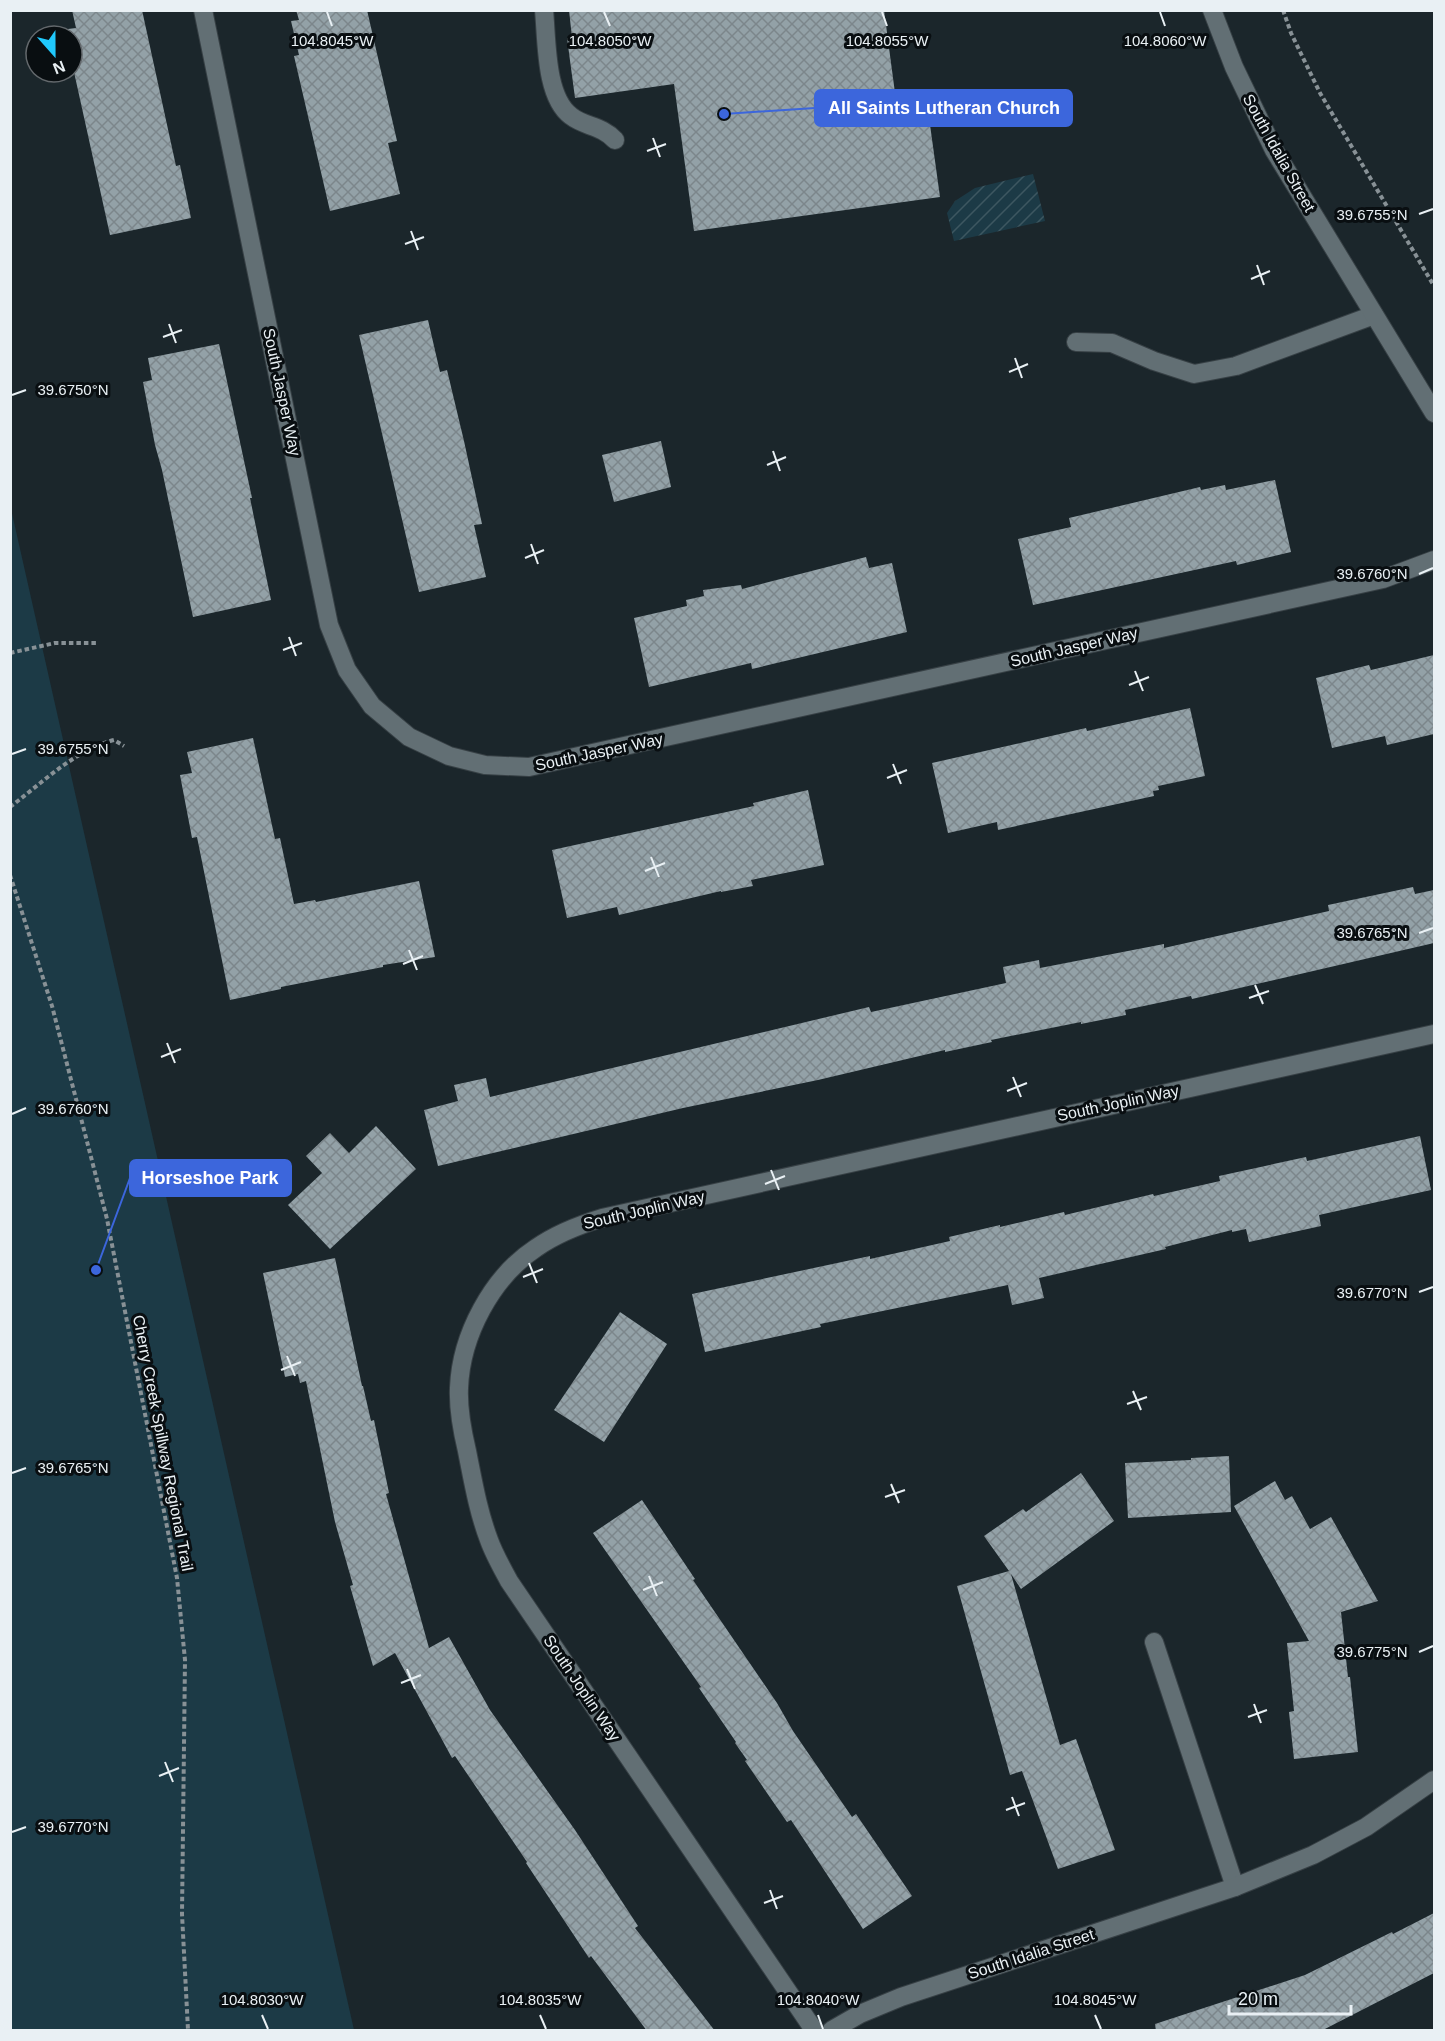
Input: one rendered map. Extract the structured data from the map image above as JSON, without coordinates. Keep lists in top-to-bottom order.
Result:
{
  "streets": {
    "street": ["South Idalia Street", "South Jasper Way", "South Joplin Way"],
    "path": ["Cherry Creek Spillway Regional Trail"]
  },
  "places": ["All Saints Lutheran Church", "Horseshoe Park"],
  "scale_bar": "20 m",
  "north": "bottom",
  "coordinates": [
    "104.8045°W",
    "104.8050°W",
    "104.8055°W",
    "104.8060°W",
    "39.6755°N",
    "39.6750°N",
    "39.6760°N",
    "39.6765°N",
    "39.6770°N",
    "39.6775°N",
    "104.8030°W",
    "104.8035°W",
    "104.8040°W"
  ]
}
